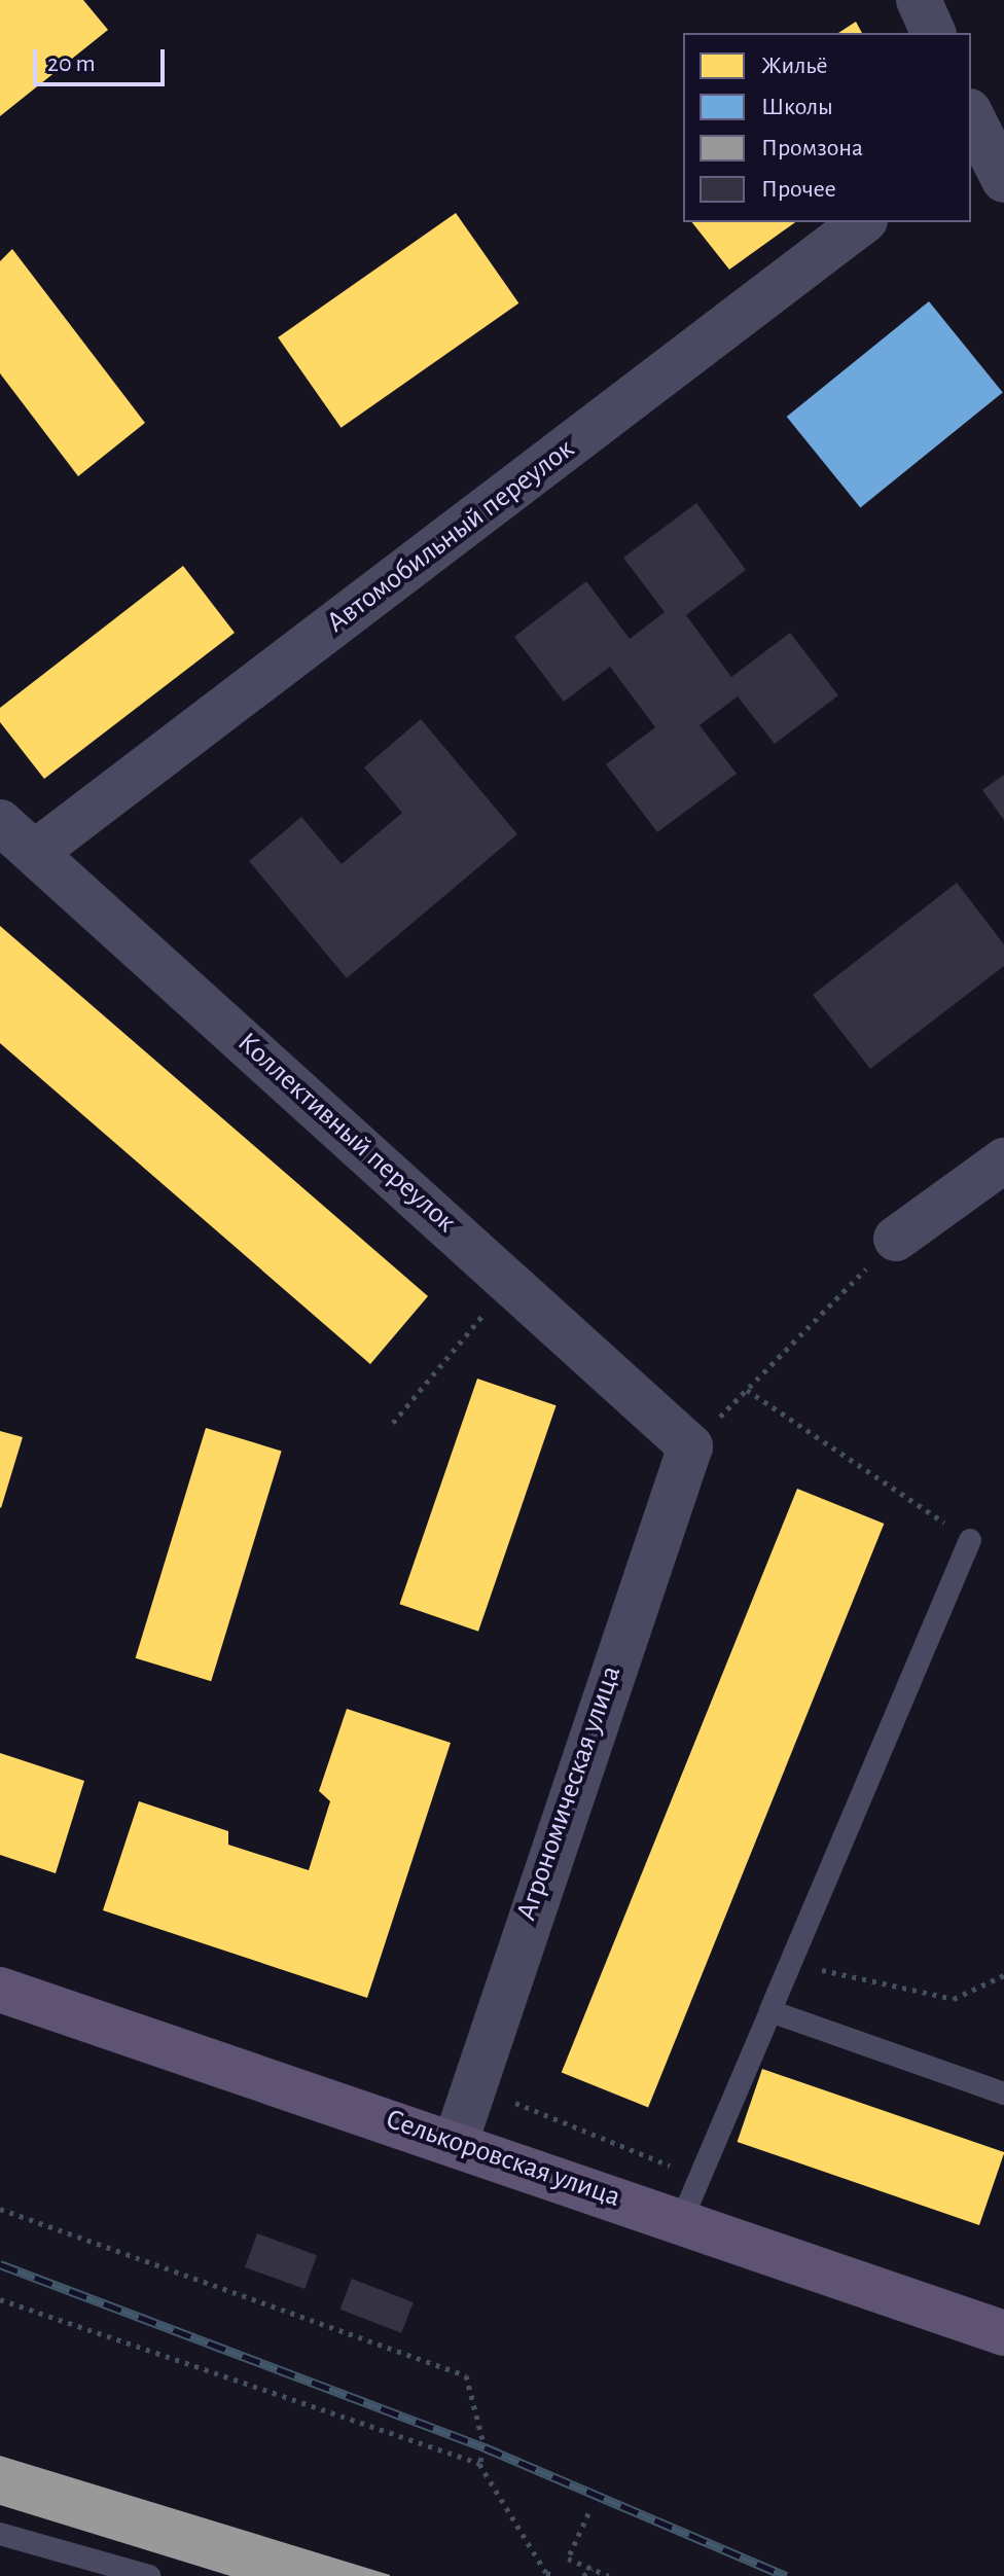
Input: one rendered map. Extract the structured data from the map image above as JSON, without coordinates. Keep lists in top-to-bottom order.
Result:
{
  "streets": {
    "main road": ["Селькоровская улица"],
    "street": ["Автомобильный переулок", "Коллективный переулок", "Агрономическая улица"]
  },
  "crossings": [
    ["Автомобильный переулок", "Коллективный переулок"],
    ["Коллективный переулок", "Агрономическая улица"],
    ["Агрономическая улица", "Селькоровская улица"]
  ],
  "legend": [
    "Жильё",
    "Школы",
    "Промзона",
    "Прочее"
  ],
  "scale_bar": "20 m"
}
